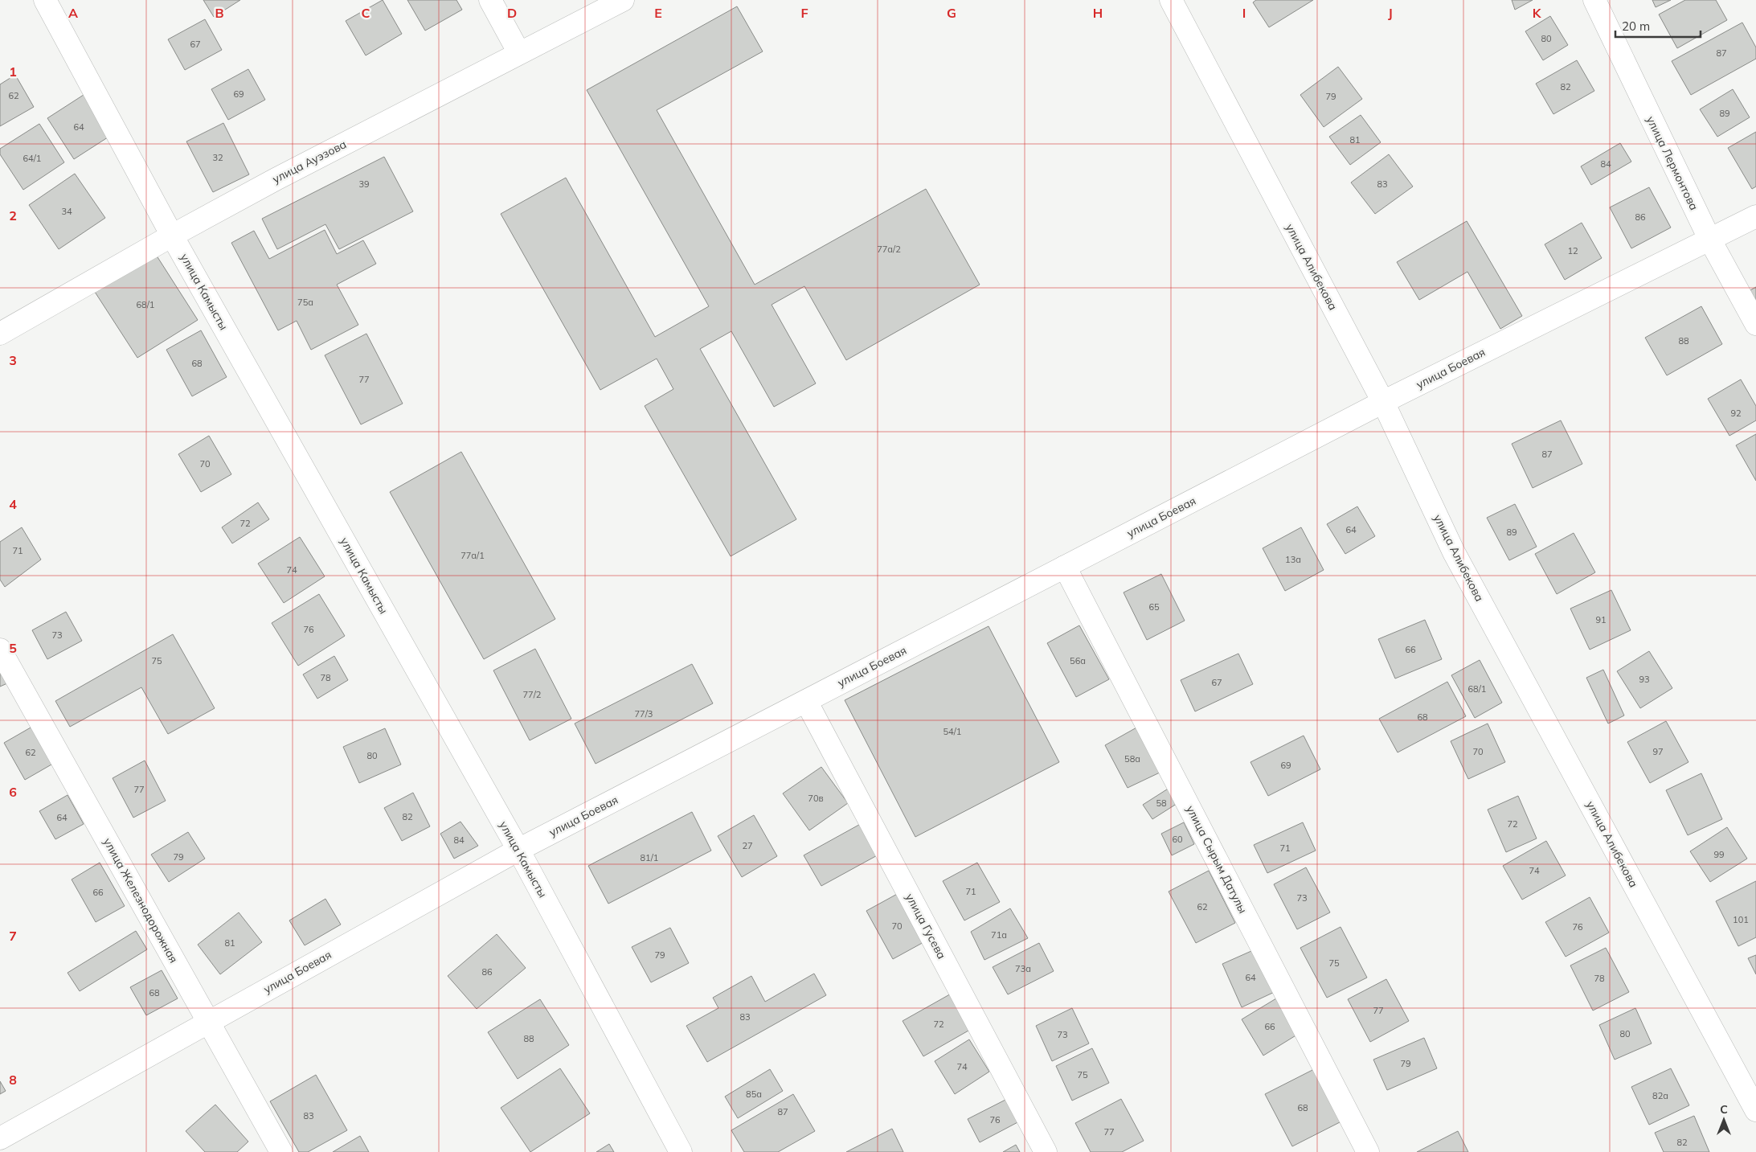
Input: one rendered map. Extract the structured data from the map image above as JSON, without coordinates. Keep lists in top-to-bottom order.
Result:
{
  "streets": {
    "street": [
      "улица Ауэзова",
      "улица Лермонтова",
      "улица Алибекова",
      "улица Камысты",
      "улица Боевая",
      "улица Сырым Датулы",
      "улица Железнодорожная",
      "улица Гусева"
    ]
  },
  "crossings": [
    ["улица Ауэзова", "улица Камысты"],
    ["улица Лермонтова", "улица Боевая"],
    ["улица Алибекова", "улица Боевая"],
    ["улица Камысты", "улица Боевая"],
    ["улица Боевая", "улица Сырым Датулы"],
    ["улица Боевая", "улица Железнодорожная"],
    ["улица Боевая", "улица Гусева"]
  ],
  "house_numbers": [
    "80",
    "67",
    "87",
    "82",
    "69",
    "62",
    "79",
    "89",
    "64",
    "81",
    "32",
    "64/1",
    "84",
    "39",
    "83",
    "34",
    "86",
    "77а/2",
    "12",
    "75а",
    "68/1",
    "88",
    "68",
    "77",
    "92",
    "87",
    "70",
    "72",
    "64",
    "89",
    "71",
    "77а/1",
    "13а",
    "74",
    "65",
    "91",
    "76",
    "73",
    "66",
    "75",
    "56а",
    "78",
    "93",
    "67",
    "68/1",
    "77/2",
    "77/3",
    "68",
    "54/1",
    "70",
    "97",
    "62",
    "80",
    "58а",
    "69",
    "77",
    "70в",
    "58",
    "82",
    "64",
    "72",
    "60",
    "84",
    "27",
    "71",
    "99",
    "79",
    "81/1",
    "74",
    "71",
    "66",
    "73",
    "62",
    "101",
    "70",
    "76",
    "71а",
    "81",
    "79",
    "75",
    "73а",
    "86",
    "64",
    "78",
    "68",
    "77",
    "83",
    "72",
    "66",
    "80",
    "73",
    "88",
    "79",
    "74",
    "75",
    "85а",
    "82а",
    "68",
    "87",
    "83",
    "76",
    "77",
    "82"
  ],
  "scale_bar": "20 m",
  "north": "top",
  "grid": {
    "columns": [
      "A",
      "B",
      "C",
      "D",
      "E",
      "F",
      "G",
      "H",
      "I",
      "J",
      "K"
    ],
    "rows": [
      "1",
      "2",
      "3",
      "4",
      "5",
      "6",
      "7",
      "8"
    ]
  }
}
